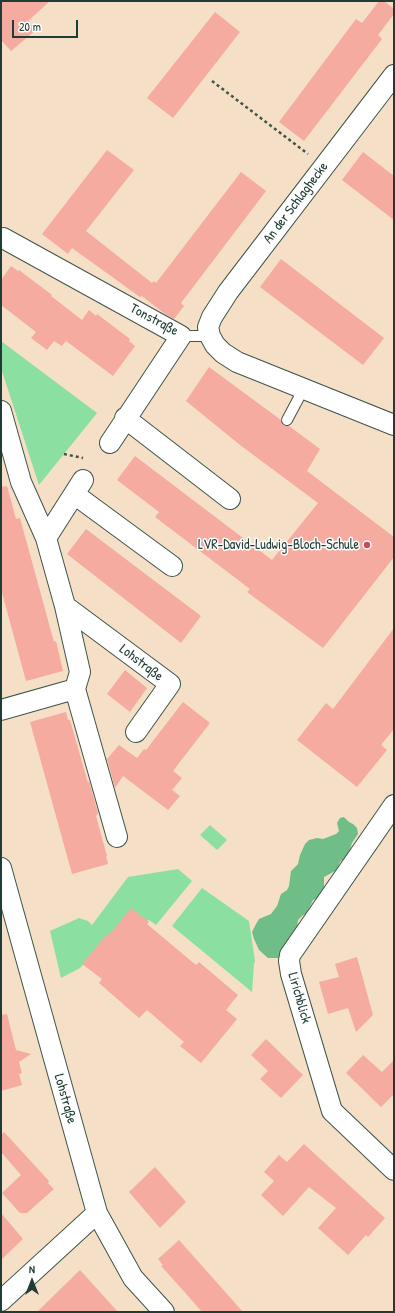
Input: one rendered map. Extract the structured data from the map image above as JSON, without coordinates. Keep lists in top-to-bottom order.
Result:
{
  "streets": {
    "street": [
      "An der Schlaghecke",
      "Tonstraße",
      "Lohstraße",
      "Lirichblick"
    ]
  },
  "crossings": [
    ["An der Schlaghecke", "Tonstraße"]
  ],
  "places": ["LVR-David-Ludwig-Bloch-Schule"],
  "scale_bar": "20 m",
  "north": "top"
}
